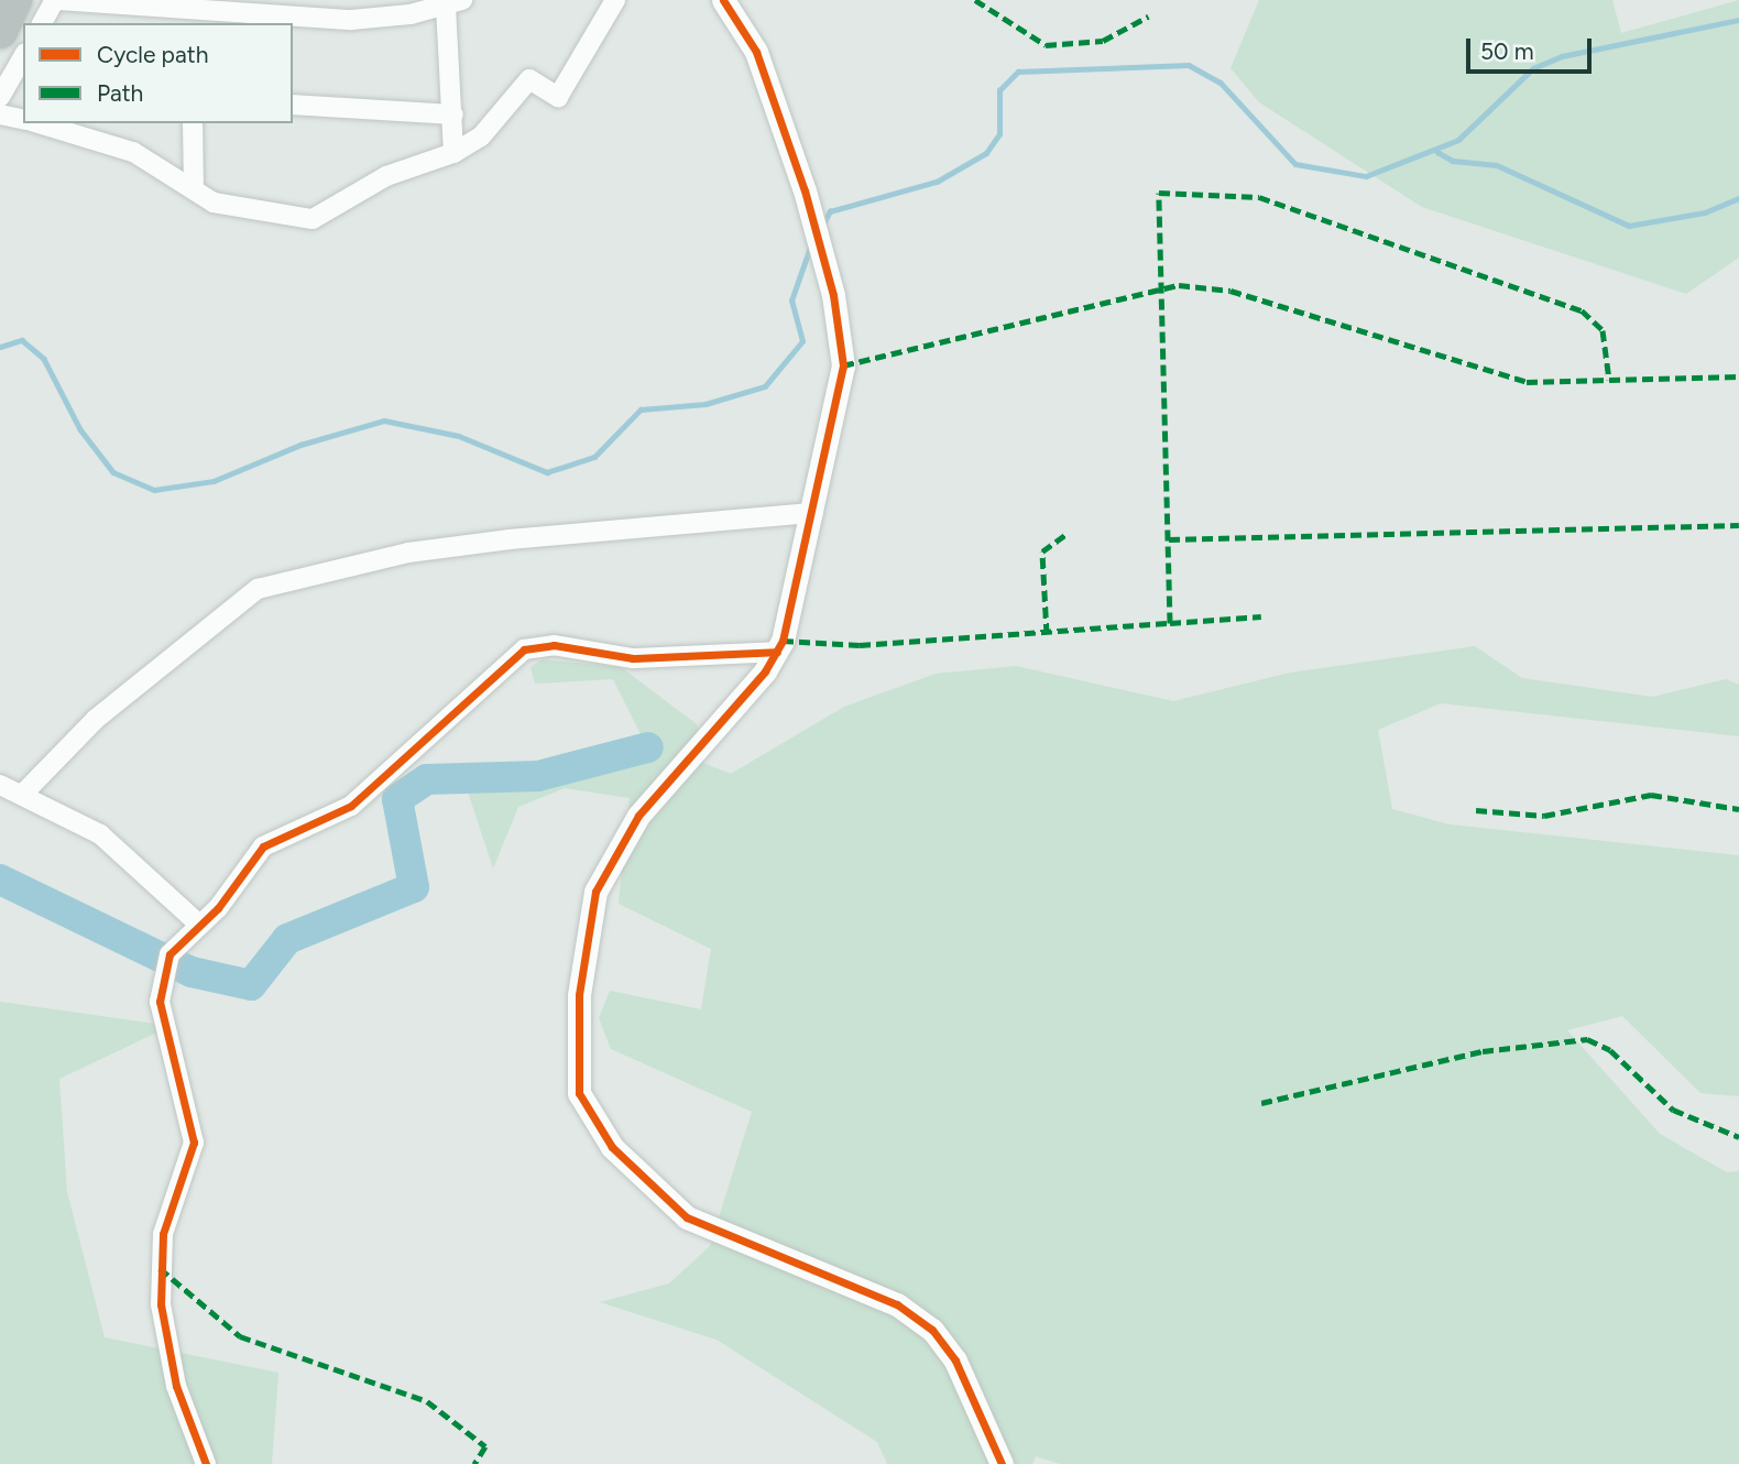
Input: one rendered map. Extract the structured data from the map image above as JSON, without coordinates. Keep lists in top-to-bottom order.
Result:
{
  "legend": ["Cycle path", "Path"],
  "scale_bar": "50 m"
}
